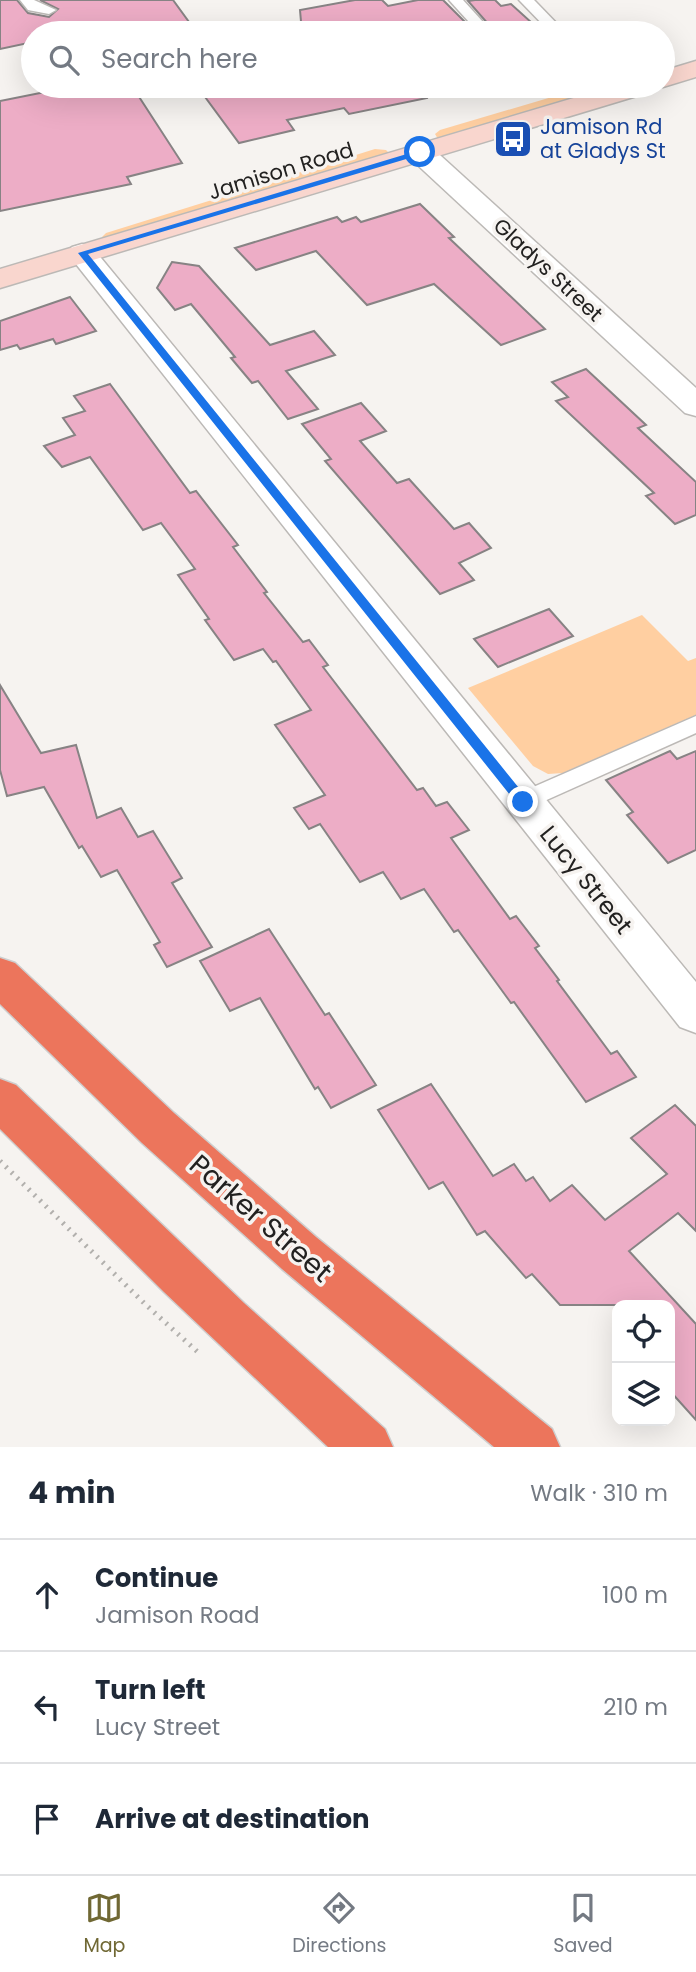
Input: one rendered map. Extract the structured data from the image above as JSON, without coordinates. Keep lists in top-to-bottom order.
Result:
{
  "streets": {
    "highway": ["Parker Street"],
    "main road": ["Jamison Road"],
    "street": ["Gladys Street", "Lucy Street"]
  },
  "crossings": [
    ["Jamison Road", "Gladys Street"],
    ["Jamison Road", "Lucy Street"]
  ],
  "places": {
    "bus stop": ["Jamison Rd at Gladys St"]
  },
  "page": {
    "search": "Search here",
    "heading": ["4 min", "Walk · 310 m"],
    "list": [
      ["Continue", "Jamison Road", "100 m"],
      ["Turn left", "Lucy Street", "210 m"],
      "Arrive at destination"
    ],
    "nav": ["Map", "Directions", "Saved"]
  }
}
